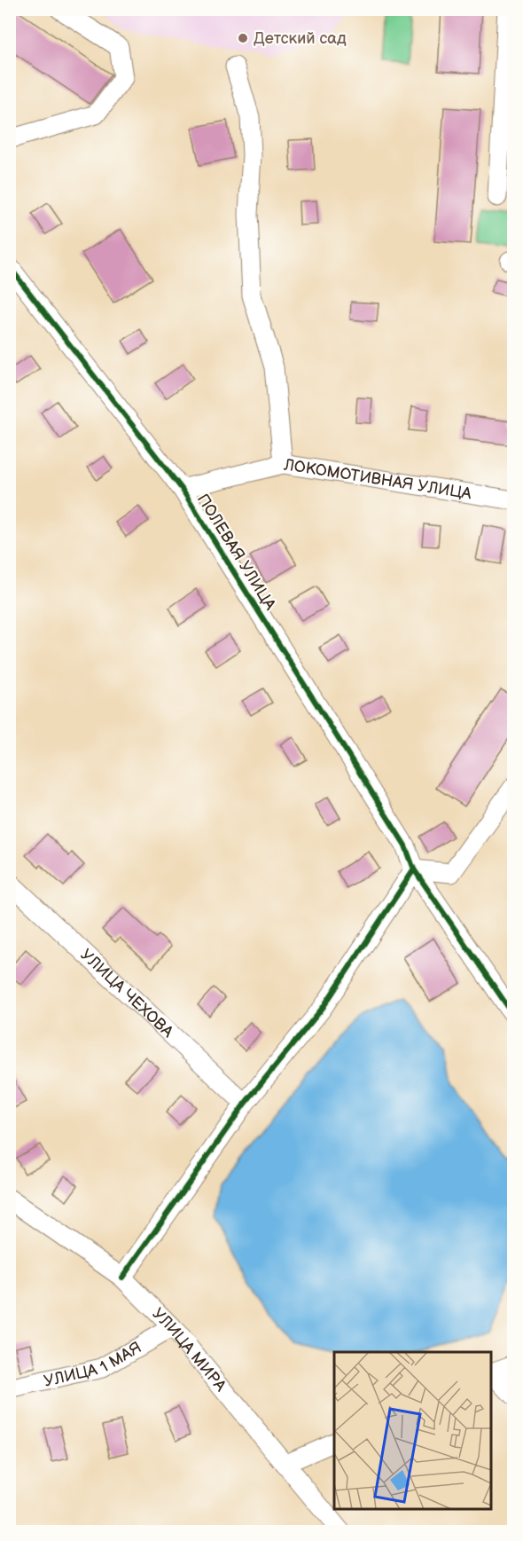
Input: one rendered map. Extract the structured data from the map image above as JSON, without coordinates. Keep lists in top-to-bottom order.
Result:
{
  "streets": {
    "street": [
      "ЛОКОМОТИВНАЯ УЛИЦА",
      "ПОЛЕВАЯ УЛИЦА",
      "УЛИЦА ЧЕХОВА",
      "УЛИЦА МИРА",
      "УЛИЦА 1 МАЯ"
    ]
  },
  "crossings": [
    ["ЛОКОМОТИВНАЯ УЛИЦА", "ПОЛЕВАЯ УЛИЦА"],
    ["УЛИЦА МИРА", "УЛИЦА 1 МАЯ"]
  ],
  "places": ["Детский сад"]
}
